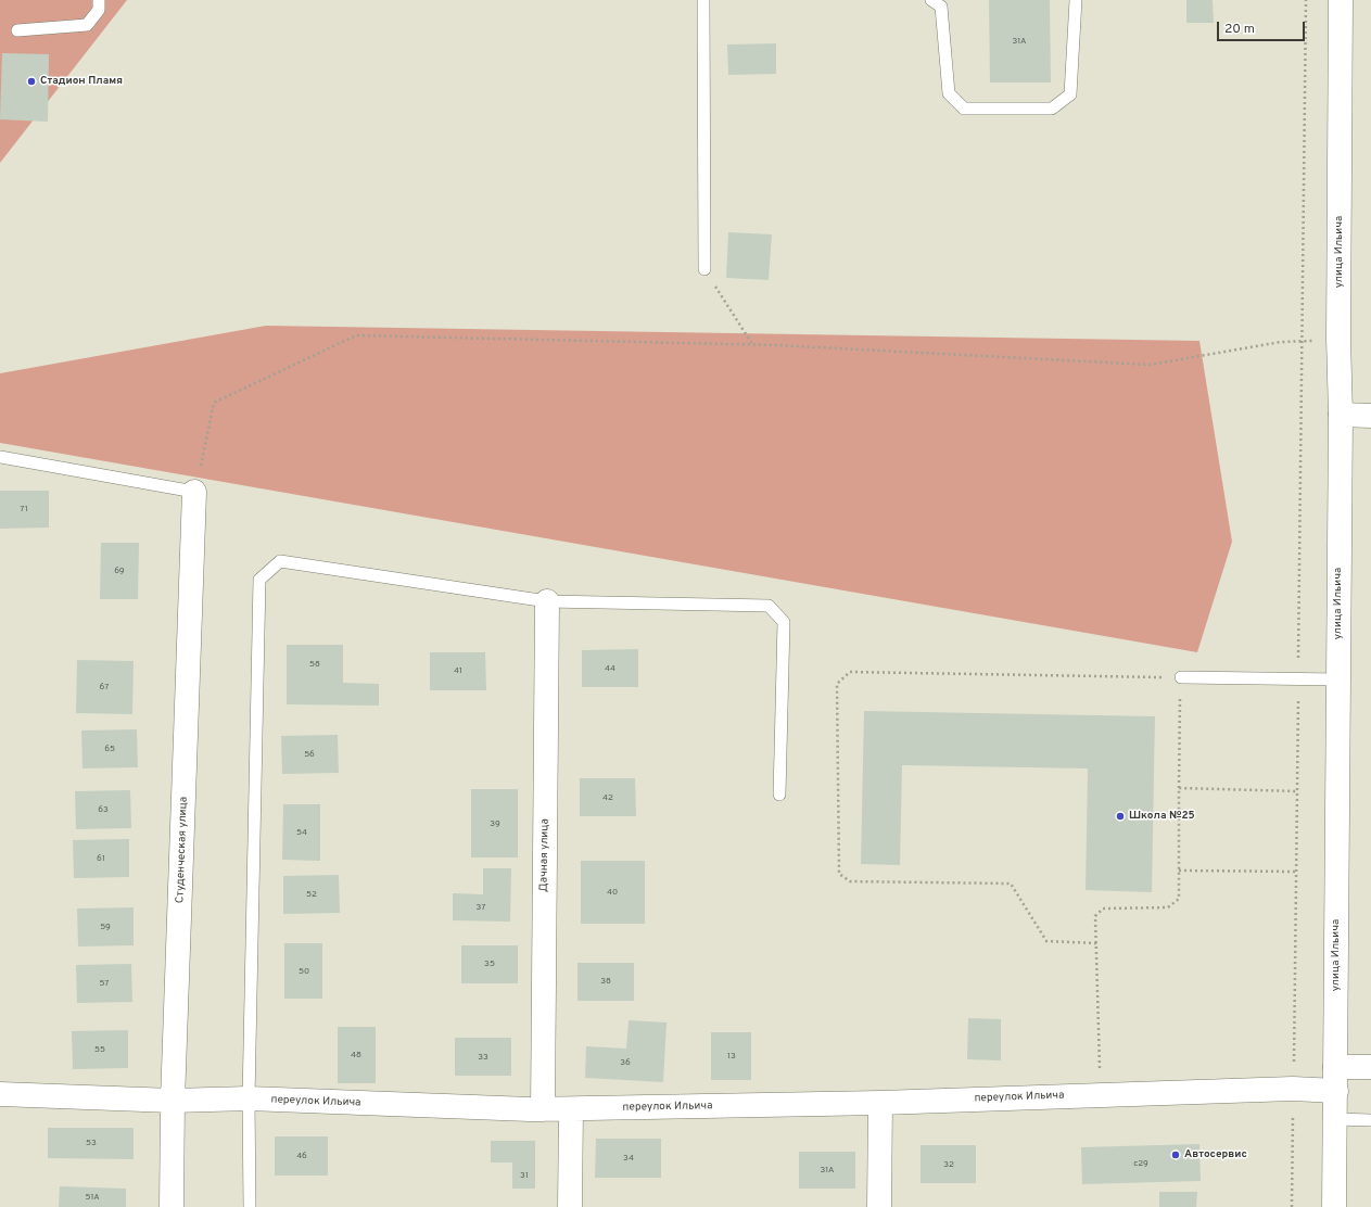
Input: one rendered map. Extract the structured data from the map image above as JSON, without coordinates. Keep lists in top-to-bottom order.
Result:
{
  "streets": {
    "street": [
      "улица Ильича",
      "Студенческая улица",
      "Дачная улица",
      "переулок Ильича"
    ]
  },
  "crossings": [
    ["улица Ильича", "переулок Ильича"],
    ["Студенческая улица", "переулок Ильича"],
    ["Дачная улица", "переулок Ильича"]
  ],
  "places": ["Стадион Пламя", "Школа №25", "Автосервис"],
  "house_numbers": [
    "31А",
    "71",
    "69",
    "58",
    "44",
    "41",
    "67",
    "65",
    "56",
    "42",
    "63",
    "39",
    "54",
    "61",
    "40",
    "52",
    "37",
    "59",
    "35",
    "50",
    "38",
    "57",
    "55",
    "48",
    "13",
    "33",
    "36",
    "53",
    "46",
    "34",
    "с29",
    "32",
    "31А",
    "31",
    "51А"
  ],
  "scale_bar": "20 m"
}
